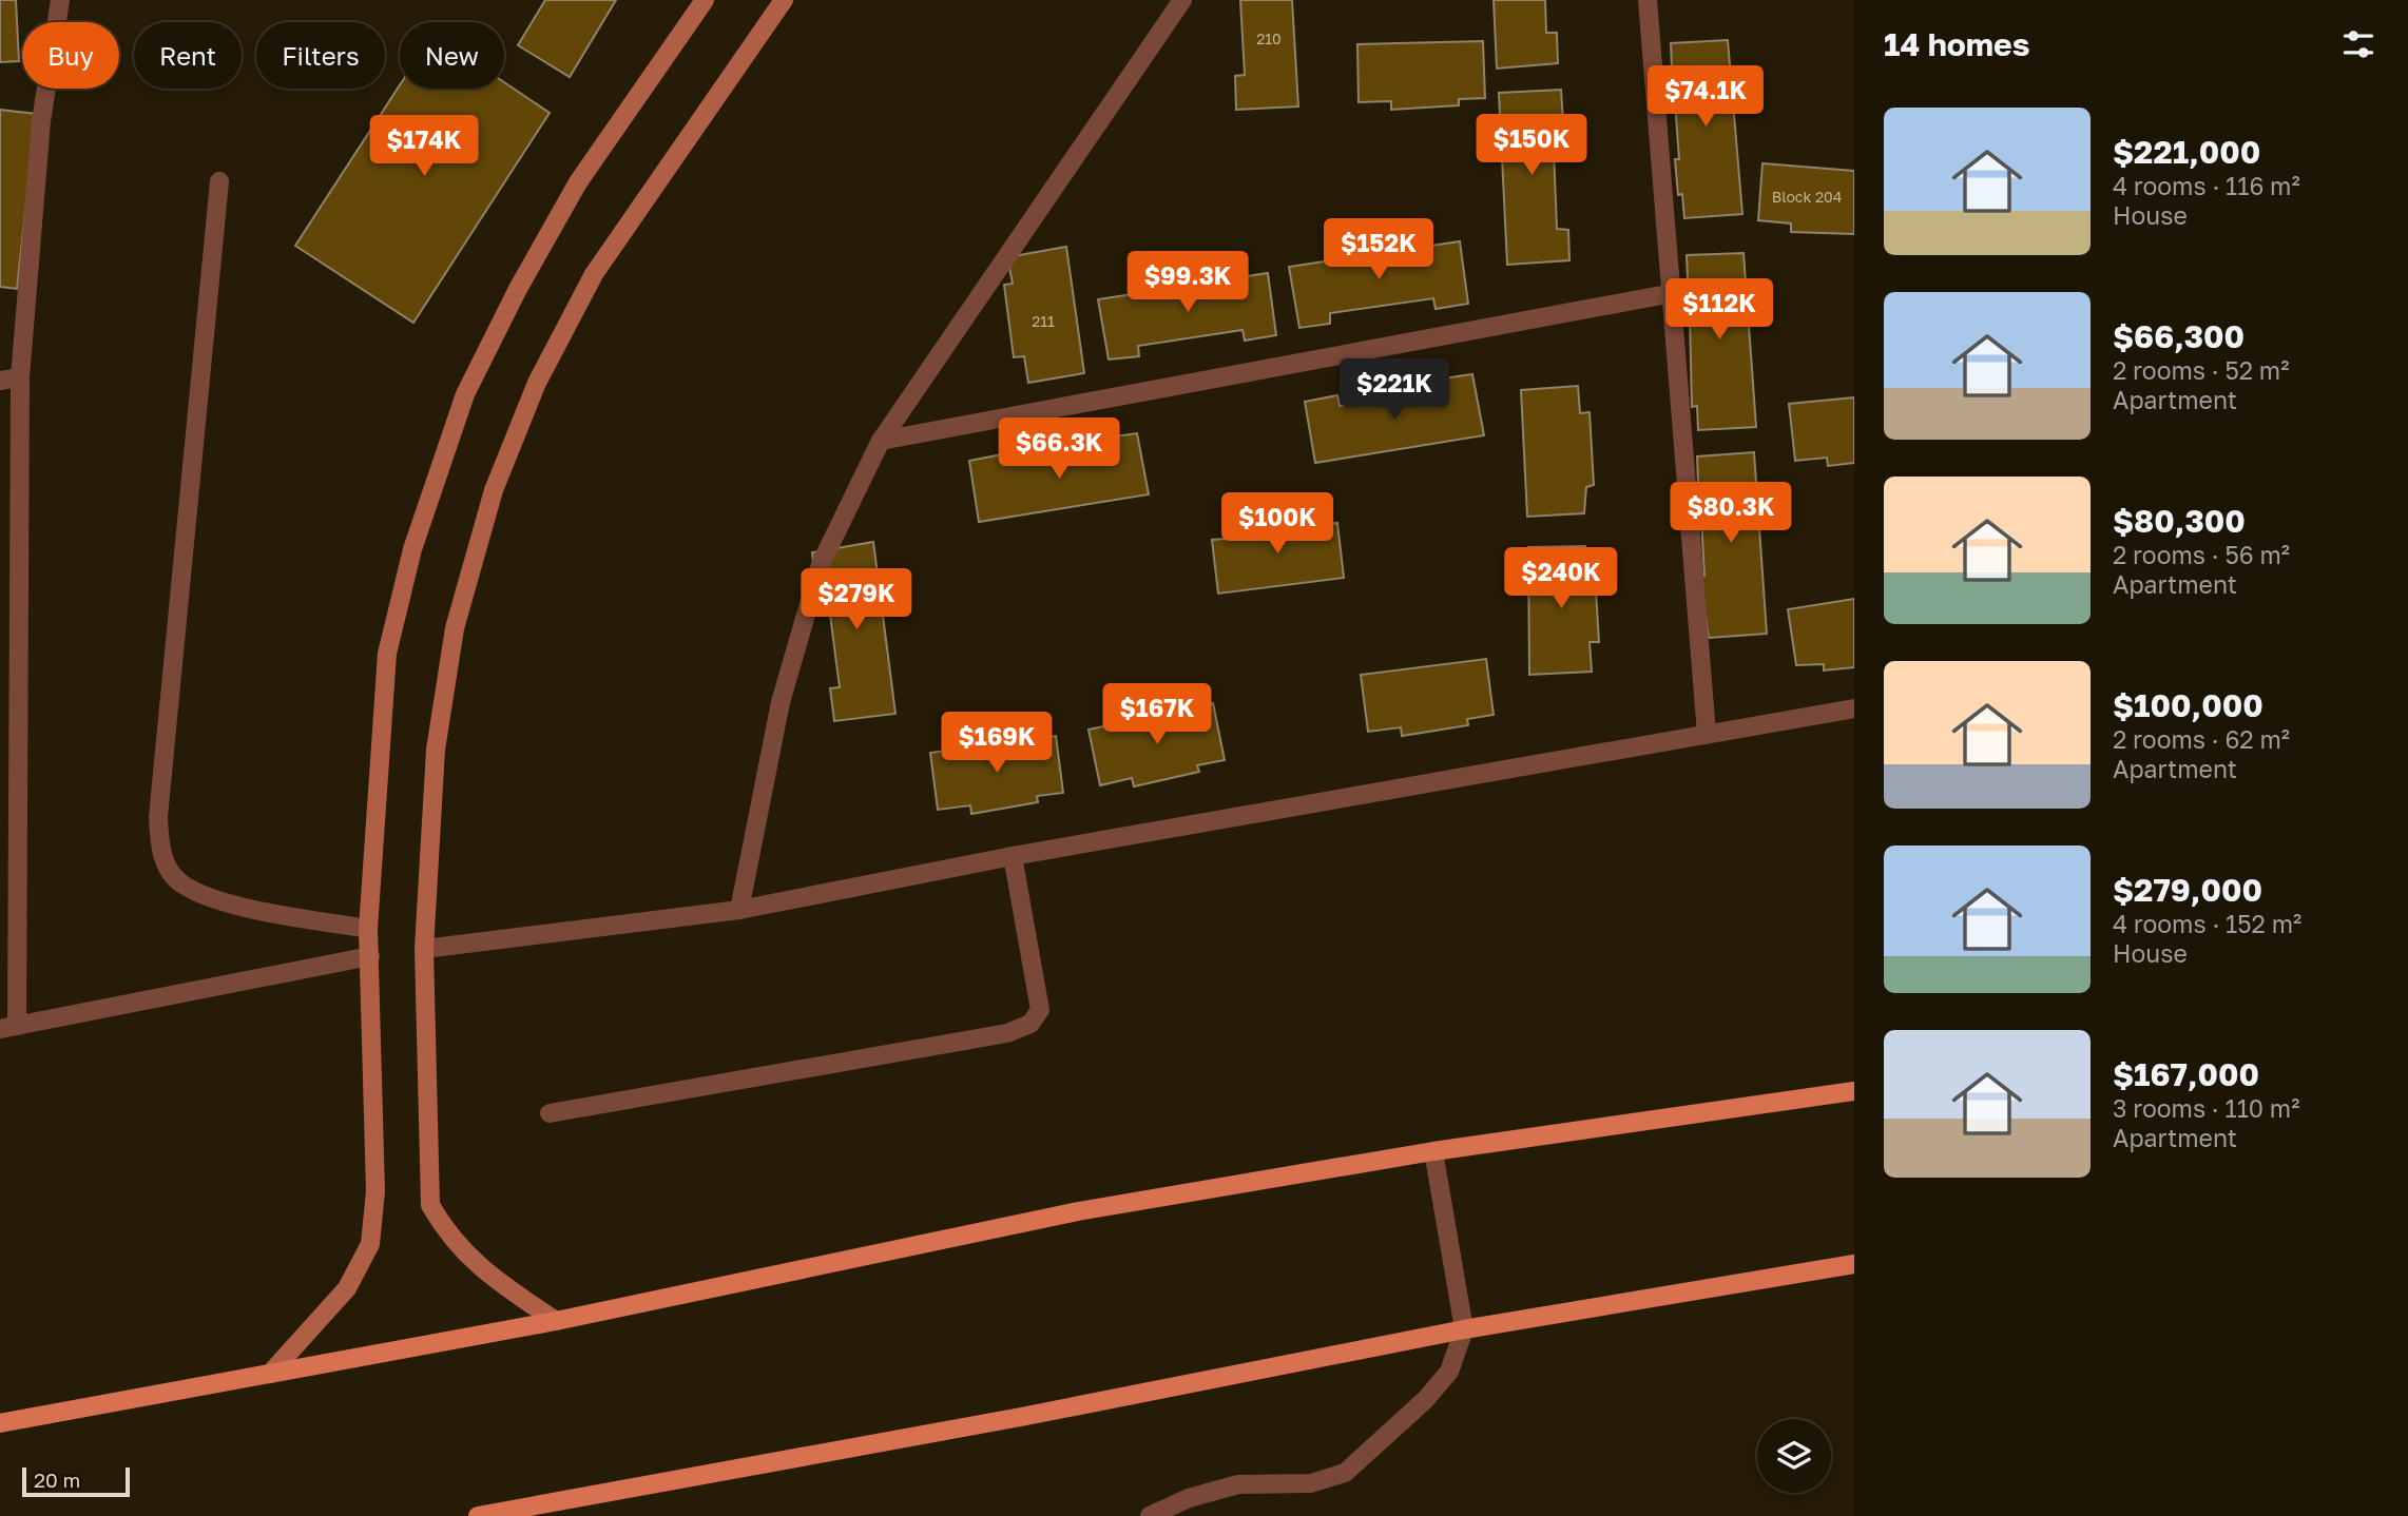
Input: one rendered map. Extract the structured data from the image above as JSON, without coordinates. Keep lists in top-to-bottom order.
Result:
{
  "house_numbers": ["210", "Block 204", "211"],
  "scale_bar": "20 m",
  "page": {
    "heading": "14 homes",
    "chip": [
      "Buy",
      "Rent",
      "Filters",
      "New"
    ],
    "price": [
      "$74.1K",
      "$150K",
      "$174K",
      "$152K",
      "$99.3K",
      "$112K",
      "$221K",
      "$66.3K",
      "$80.3K",
      "$100K",
      "$240K",
      "$279K",
      "$167K",
      "$169K"
    ],
    "list": [
      {
        "name": "$221,000",
        "note": "4 rooms · 116 m² · House"
      },
      {
        "name": "$66,300",
        "note": "2 rooms · 52 m² · Apartment"
      },
      {
        "name": "$80,300",
        "note": "2 rooms · 56 m² · Apartment"
      },
      {
        "name": "$100,000",
        "note": "2 rooms · 62 m² · Apartment"
      },
      {
        "name": "$279,000",
        "note": "4 rooms · 152 m² · House"
      },
      {
        "name": "$167,000",
        "note": "3 rooms · 110 m² · Apartment"
      }
    ],
    "scale": "20 m"
  }
}
